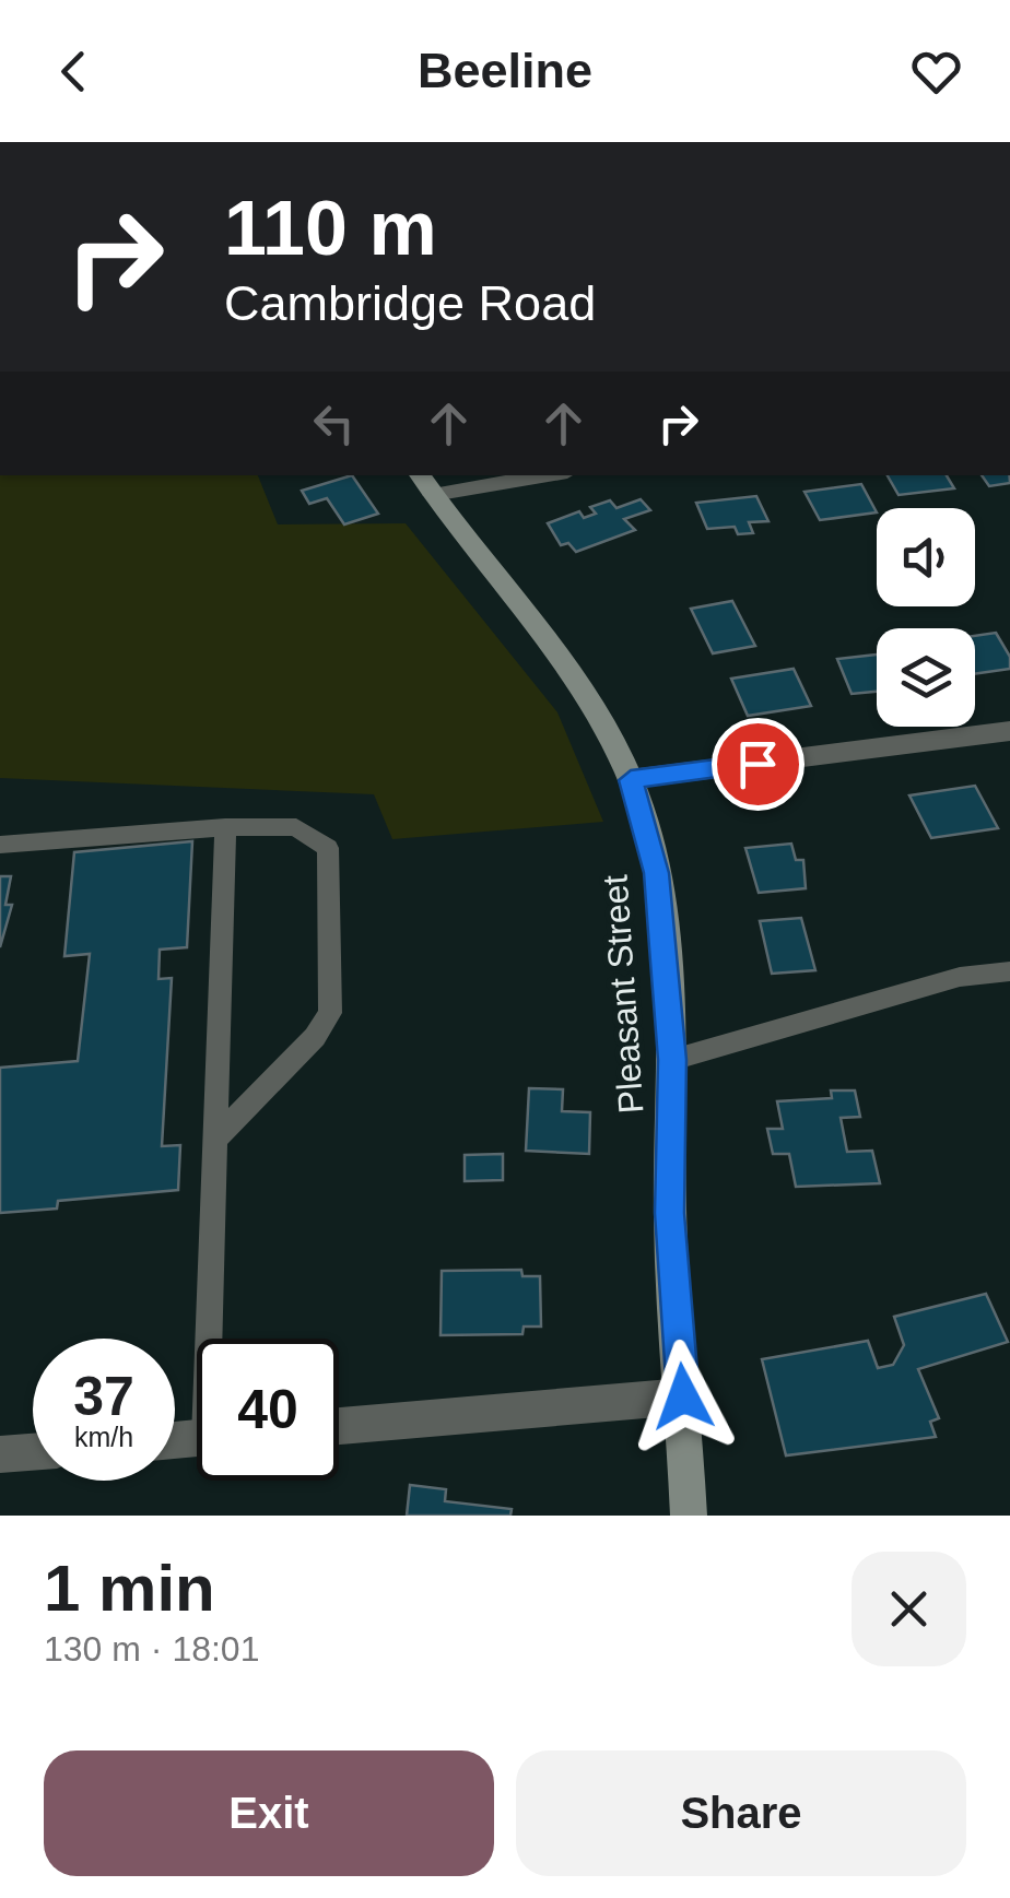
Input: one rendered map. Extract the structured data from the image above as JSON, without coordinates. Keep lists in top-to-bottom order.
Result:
{
  "streets": {
    "street": ["Pleasant Street"]
  },
  "page": {
    "header": "Beeline",
    "turn": ["110 m", "Cambridge Road"],
    "speed": "37 km/h",
    "limit": "40",
    "heading": ["1 min", "130 m · 18:01"],
    "buttons": ["Exit", "Share"]
  }
}
